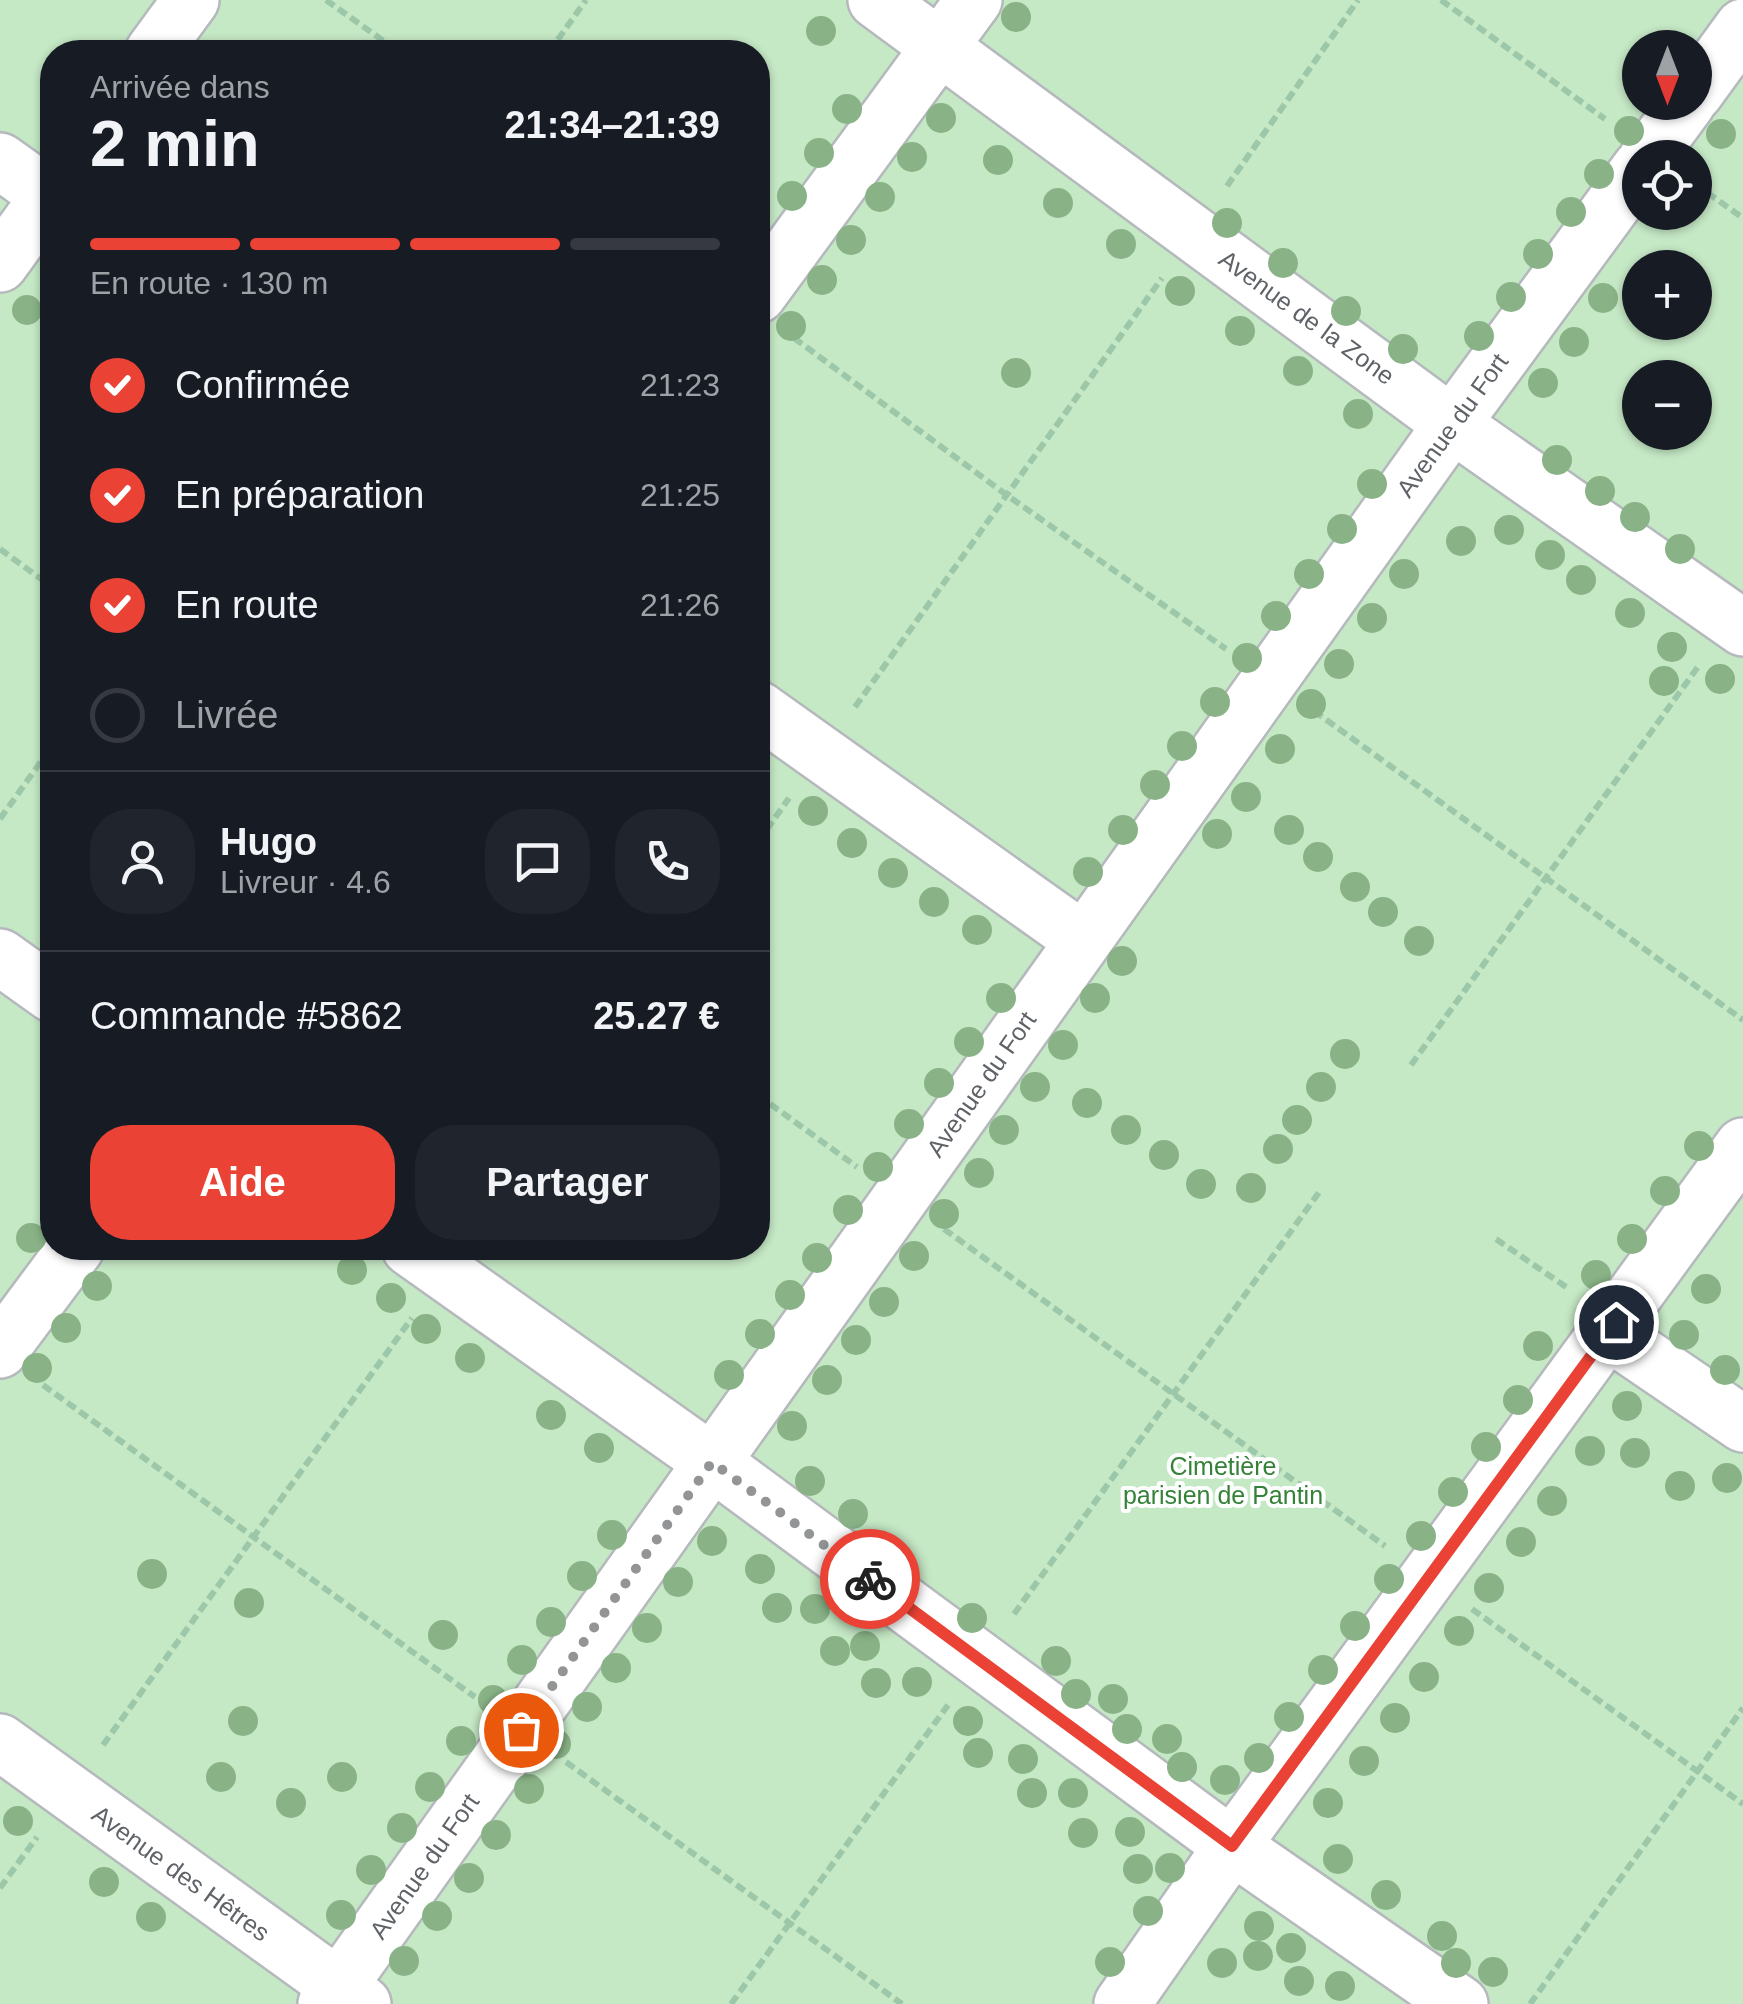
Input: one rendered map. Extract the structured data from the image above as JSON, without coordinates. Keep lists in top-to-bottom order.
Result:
{
  "streets": {
    "lane": ["Avenue de la Zone", "Avenue du Fort", "Avenue des Hêtres"]
  },
  "crossings": [
    ["Avenue de la Zone", "Avenue du Fort"],
    ["Avenue du Fort", "Avenue des Hêtres"]
  ],
  "parks": ["Cimetière parisien de Pantin"],
  "north": "bottom",
  "page": {
    "map_buttons": ["+", "−"],
    "heading": ["2 min", "Arrivée dans", "21:34–21:39"],
    "panel": [
      "Hugo",
      "Livreur · 4.6",
      "Commande #5862",
      "25.27 €"
    ],
    "bar": "En route · 130 m",
    "list": [
      ["Confirmée", "21:23"],
      ["En préparation", "21:25"],
      ["En route", "21:26"],
      "Livrée"
    ],
    "buttons": ["Aide", "Partager"]
  }
}
